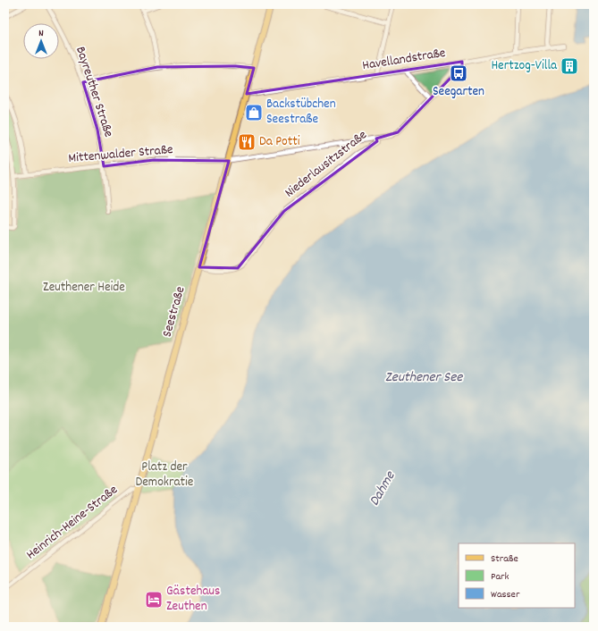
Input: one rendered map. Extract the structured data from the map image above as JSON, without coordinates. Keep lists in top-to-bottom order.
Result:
{
  "streets": {
    "main road": ["Seestraße"],
    "street": [
      "Havellandstraße",
      "Bayreuther Straße",
      "Mittenwalder Straße",
      "Niederlausitzstraße",
      "Heinrich-Heine-Straße"
    ]
  },
  "crossings": [
    ["Havellandstraße", "Niederlausitzstraße"],
    ["Havellandstraße", "Seestraße"],
    ["Bayreuther Straße", "Mittenwalder Straße"],
    ["Mittenwalder Straße", "Niederlausitzstraße"],
    ["Mittenwalder Straße", "Seestraße"],
    ["Niederlausitzstraße", "Seestraße"],
    ["Seestraße", "Heinrich-Heine-Straße"]
  ],
  "water": ["Zeuthener See", "Dahme"],
  "parks": ["Zeuthener Heide", "Platz der Demokratie"],
  "places": {
    "building": ["Hertzog-Villa"],
    "bus stop": ["Seegarten"],
    "shop": ["Backstübchen Seestraße"],
    "restaurant": ["Da Potti"],
    "hotel": ["Gästehaus Zeuthen"]
  },
  "legend": ["Straße", "Park", "Wasser"],
  "north": "top"
}
